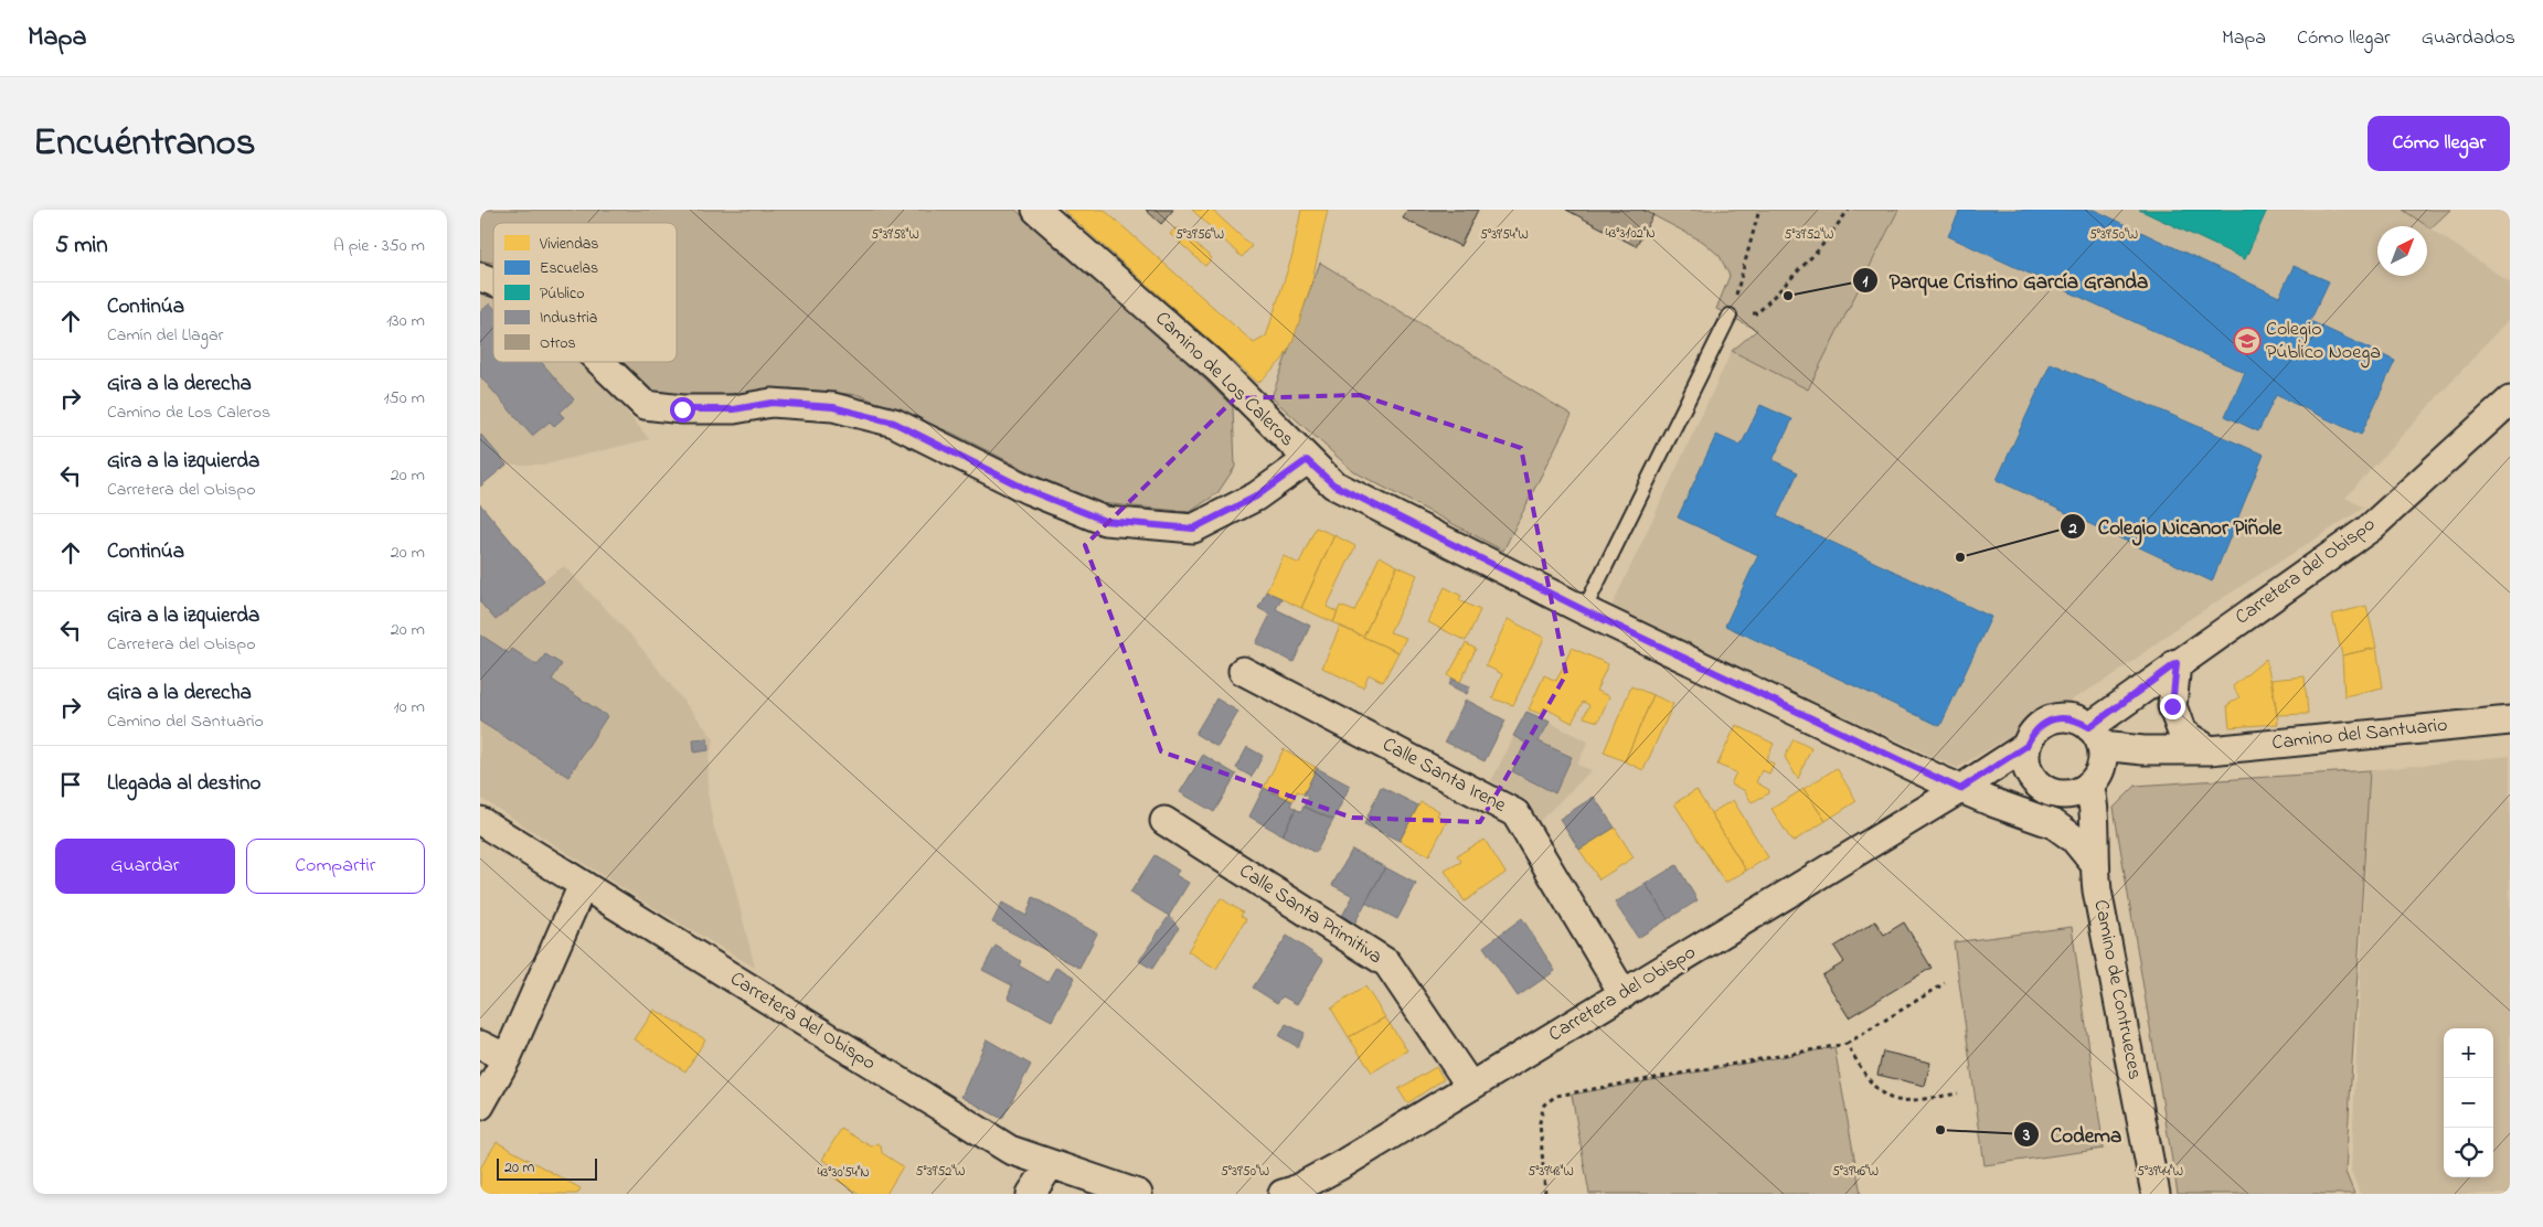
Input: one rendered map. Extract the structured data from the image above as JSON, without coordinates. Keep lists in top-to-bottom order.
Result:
{
  "streets": {
    "street": [
      "Camino de Los Caleros",
      "Carretera del Obispo",
      "Camino del Santuario",
      "Calle Santa Irene",
      "Calle Santa Primitiva",
      "Camino de Contrueces"
    ]
  },
  "crossings": [
    ["Camino de Los Caleros", "Carretera del Obispo"],
    ["Carretera del Obispo", "Camino del Santuario"],
    ["Carretera del Obispo", "Calle Santa Irene"],
    ["Carretera del Obispo", "Calle Santa Primitiva"],
    ["Carretera del Obispo", "Camino de Contrueces"],
    ["Camino del Santuario", "Camino de Contrueces"]
  ],
  "places": {
    "other": ["Parque Cristino García Granda", "Colegio Nicanor Piñole", "Codema"],
    "school or university": ["Colegio Público Noega"]
  },
  "legend": [
    "Viviendas",
    "Escuelas",
    "Público",
    "Industria",
    "Otros"
  ],
  "scale_bar": "20 m",
  "north": "top right",
  "page": {
    "header": "Mapa",
    "nav": ["Mapa", "Cómo llegar", "Guardados"],
    "title": "Encuéntranos",
    "buttons": [
      "Cómo llegar",
      ["Guardar", "Compartir"]
    ],
    "heading": ["5 min", "A pie · 350 m"],
    "list": [
      ["Continúa", "Camín del Llagar", "130 m"],
      ["Gira a la derecha", "Camino de Los Caleros", "150 m"],
      ["Gira a la izquierda", "Carretera del Obispo", "20 m"],
      ["Continúa", "20 m"],
      ["Gira a la izquierda", "Carretera del Obispo", "20 m"],
      ["Gira a la derecha", "Camino del Santuario", "10 m"],
      "Llegada al destino"
    ],
    "map_buttons": ["+", "−"],
    "scale": "20 m"
  },
  "coordinates": [
    "43°31'02\"N",
    "5°39'58\"W",
    "5°39'56\"W",
    "5°39'54\"W",
    "5°39'52\"W",
    "5°39'50\"W",
    "5°39'48\"W",
    "5°39'46\"W",
    "5°39'44\"W",
    "43°30'54\"N"
  ]
}
